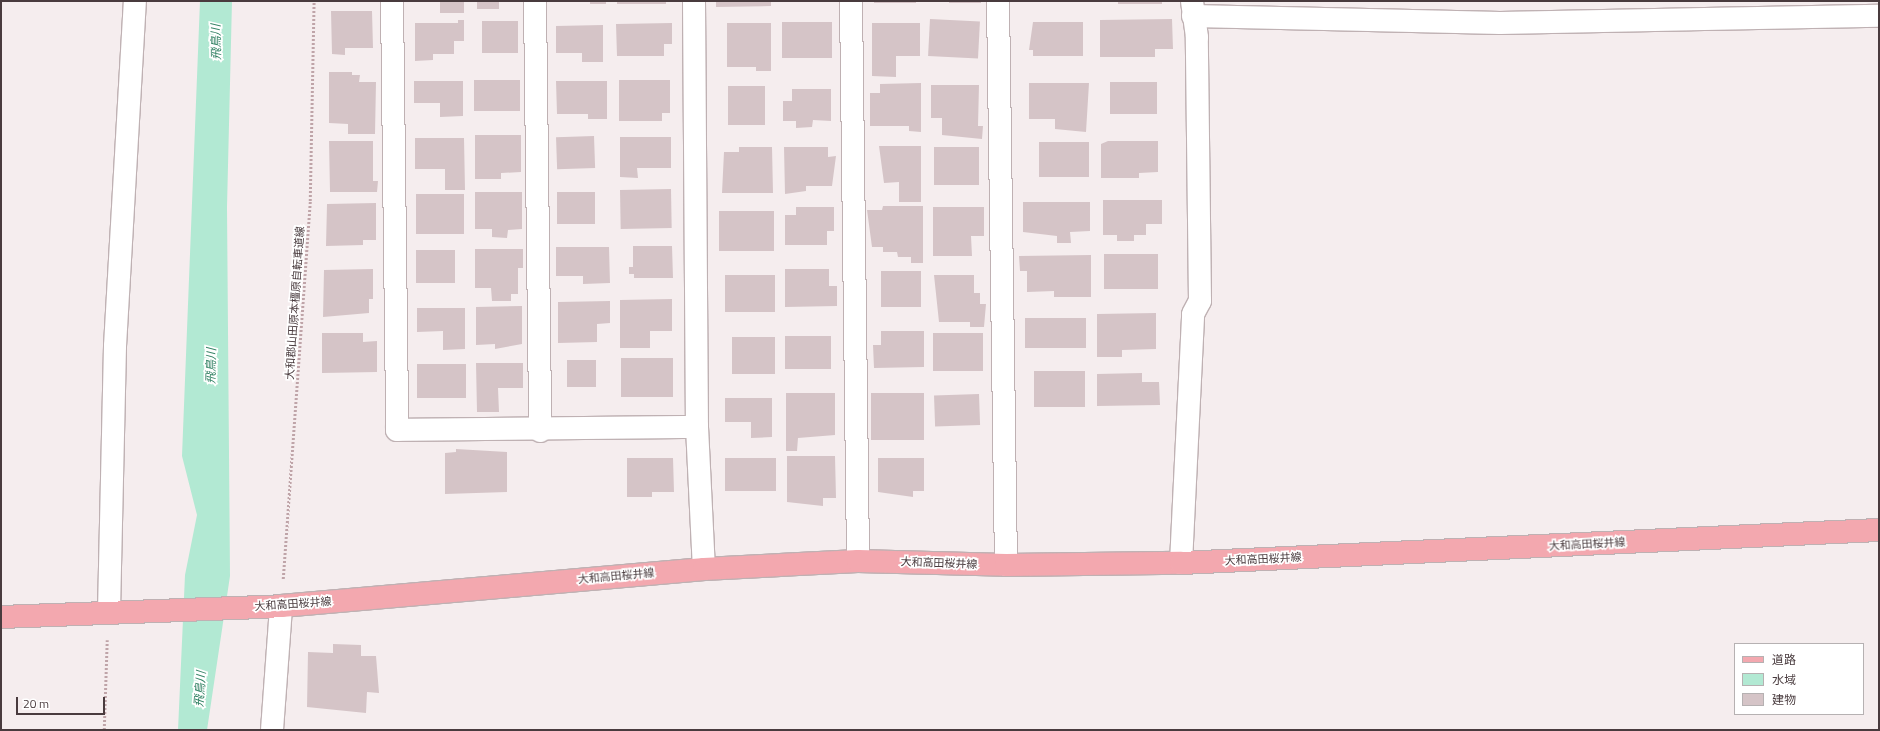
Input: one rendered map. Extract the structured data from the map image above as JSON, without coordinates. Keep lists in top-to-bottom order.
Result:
{
  "streets": {
    "main road": ["大和高田桜井線"],
    "path": ["大和郡山田原本橿原自転車道線"]
  },
  "crossings": [
    ["大和郡山田原本橿原自転車道線", "大和高田桜井線"]
  ],
  "water": ["飛鳥川"],
  "legend": ["道路", "水域", "建物"],
  "scale_bar": "20 m"
}
